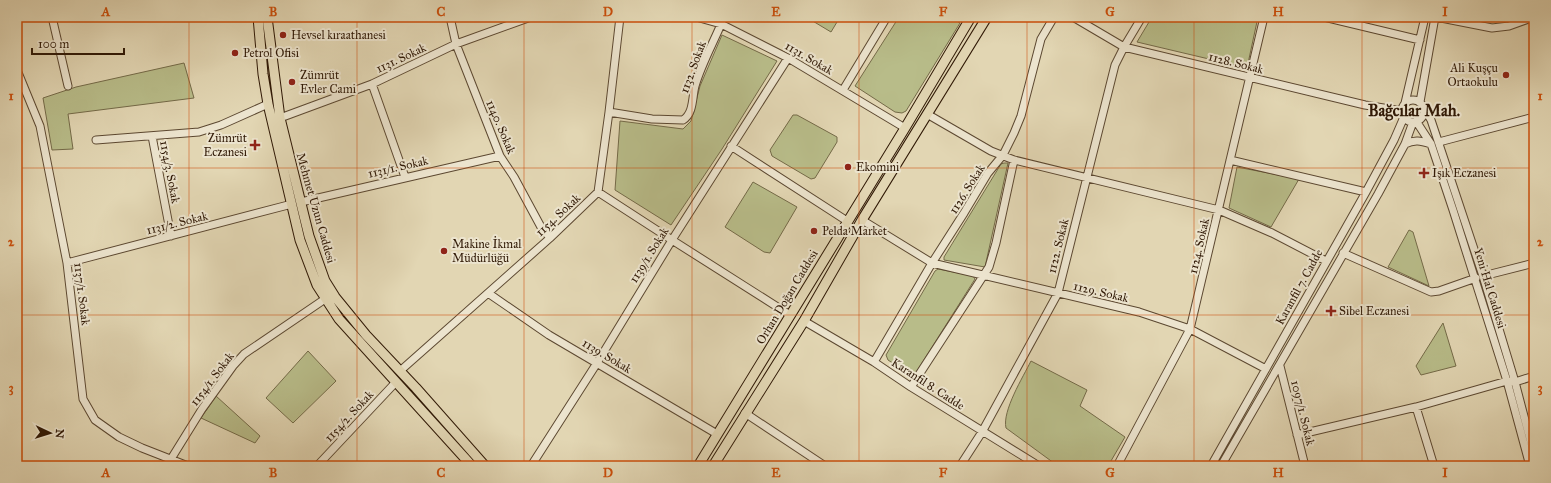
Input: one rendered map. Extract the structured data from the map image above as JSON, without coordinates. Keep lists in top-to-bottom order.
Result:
{
  "streets": {
    "main road": ["Mehmet Uzun Caddesi", "Orhan Doğan Caddesi"],
    "street": [
      "1131. Sokak",
      "1128. Sokak",
      "1132. Sokak",
      "1140. Sokak",
      "1131/1. Sokak",
      "1154/3. Sokak",
      "1126. Sokak",
      "1154. Sokak",
      "1131/2. Sokak",
      "1122. Sokak",
      "1124. Sokak",
      "1139/1. Sokak",
      "Karanfil 7. Cadde",
      "Yeni Hal Caddesi",
      "1129. Sokak",
      "1137/1. Sokak",
      "1139. Sokak",
      "1154/1. Sokak",
      "Karanfil 8. Cadde",
      "1097/1. Sokak",
      "1154/2. Sokak"
    ]
  },
  "crossings": [
    ["1131. Sokak", "1132. Sokak"],
    ["1131. Sokak", "1140. Sokak"],
    ["1131. Sokak", "Mehmet Uzun Caddesi"],
    ["1131. Sokak", "1139/1. Sokak"],
    ["1131. Sokak", "Orhan Doğan Caddesi"],
    ["1128. Sokak", "1122. Sokak"],
    ["1128. Sokak", "1124. Sokak"],
    ["1128. Sokak", "Karanfil 7. Cadde"],
    ["1128. Sokak", "Yeni Hal Caddesi"],
    ["1132. Sokak", "1154. Sokak"],
    ["1140. Sokak", "1131/1. Sokak"],
    ["1140. Sokak", "1154. Sokak"],
    ["1131/1. Sokak", "Mehmet Uzun Caddesi"],
    ["1131/1. Sokak", "1131/2. Sokak"],
    ["1154/3. Sokak", "1131/2. Sokak"],
    ["1126. Sokak", "1129. Sokak"],
    ["1126. Sokak", "Karanfil 8. Cadde"],
    ["Mehmet Uzun Caddesi", "1154. Sokak"],
    ["Mehmet Uzun Caddesi", "1131/2. Sokak"],
    ["1154. Sokak", "1139. Sokak"],
    ["1131/2. Sokak", "1137/1. Sokak"],
    ["1122. Sokak", "1129. Sokak"],
    ["1122. Sokak", "Karanfil 8. Cadde"],
    ["1124. Sokak", "1129. Sokak"],
    ["1139/1. Sokak", "1139. Sokak"],
    ["Karanfil 7. Cadde", "Yeni Hal Caddesi"],
    ["Karanfil 7. Cadde", "1129. Sokak"],
    ["Karanfil 7. Cadde", "1097/1. Sokak"],
    ["1137/1. Sokak", "1154/1. Sokak"],
    ["Orhan Doğan Caddesi", "1139. Sokak"]
  ],
  "districts": ["Bağcılar Mah."],
  "places": {
    "other": [
      "Hevsel kıraathanesi",
      "Petrol Ofisi",
      "Ali Kuşçu Ortaokulu",
      "Zümrüt Evler Cami",
      "Ekomini",
      "Pelda Market",
      "Makine İkmal Müdürlüğü"
    ],
    "health": ["Zümrüt Eczanesi", "Işık Eczanesi", "Sibel Eczanesi"]
  },
  "scale_bar": "100 m",
  "north": "right",
  "grid": {
    "columns": [
      "A",
      "B",
      "C",
      "D",
      "E",
      "F",
      "G",
      "H",
      "I"
    ],
    "rows": ["1", "2", "3"]
  }
}
